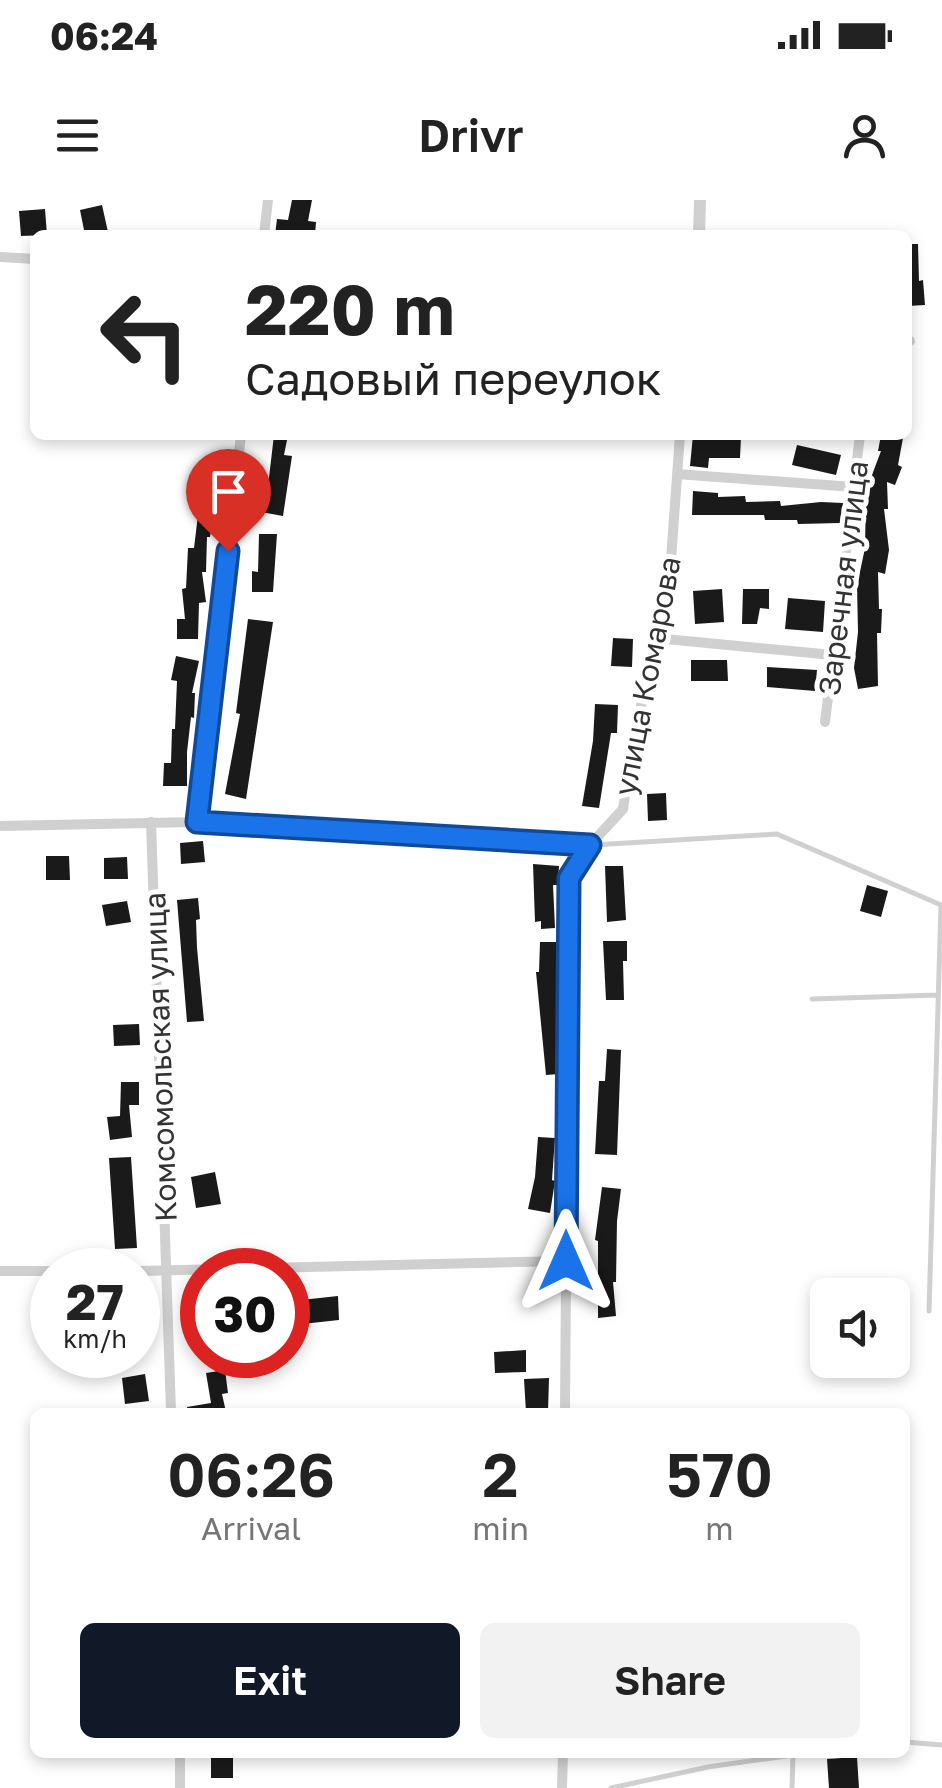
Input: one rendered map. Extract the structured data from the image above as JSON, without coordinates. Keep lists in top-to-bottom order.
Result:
{
  "streets": {
    "street": ["Заречная улица", "улица Комарова", "Комсомольская улица"]
  },
  "page": {
    "status": "06:24",
    "header": "Drivr",
    "turn": ["220 m", "Садовый переулок"],
    "speed": "27 km/h",
    "limit": "30",
    "eta": [
      "06:26",
      "Arrival",
      "2",
      "min",
      "570",
      "m"
    ],
    "buttons": ["Exit", "Share"]
  }
}
